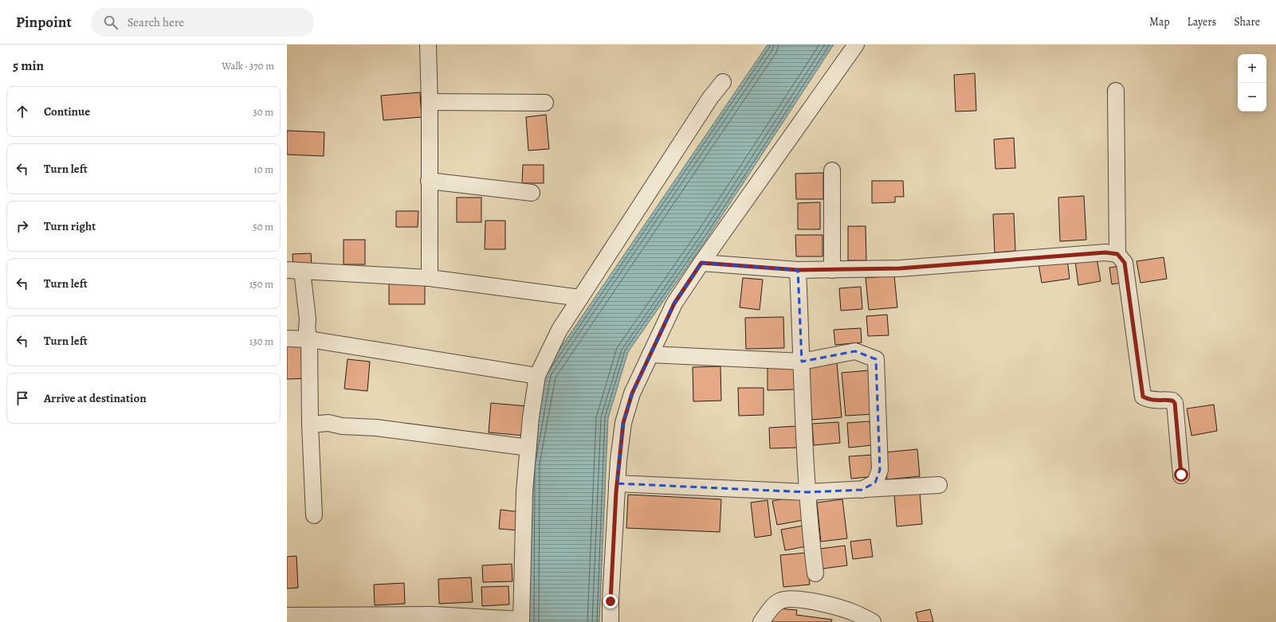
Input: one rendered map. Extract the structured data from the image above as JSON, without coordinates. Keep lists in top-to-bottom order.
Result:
{
  "page": {
    "header": "Pinpoint",
    "search": "Search here",
    "nav": ["Map", "Layers", "Share"],
    "heading": ["5 min", "Walk · 370 m"],
    "map_buttons": ["+", "−"],
    "list": [
      ["Continue", "30 m"],
      ["Turn left", "10 m"],
      ["Turn right", "50 m"],
      ["Turn left", "150 m"],
      ["Turn left", "130 m"],
      "Arrive at destination"
    ]
  }
}
